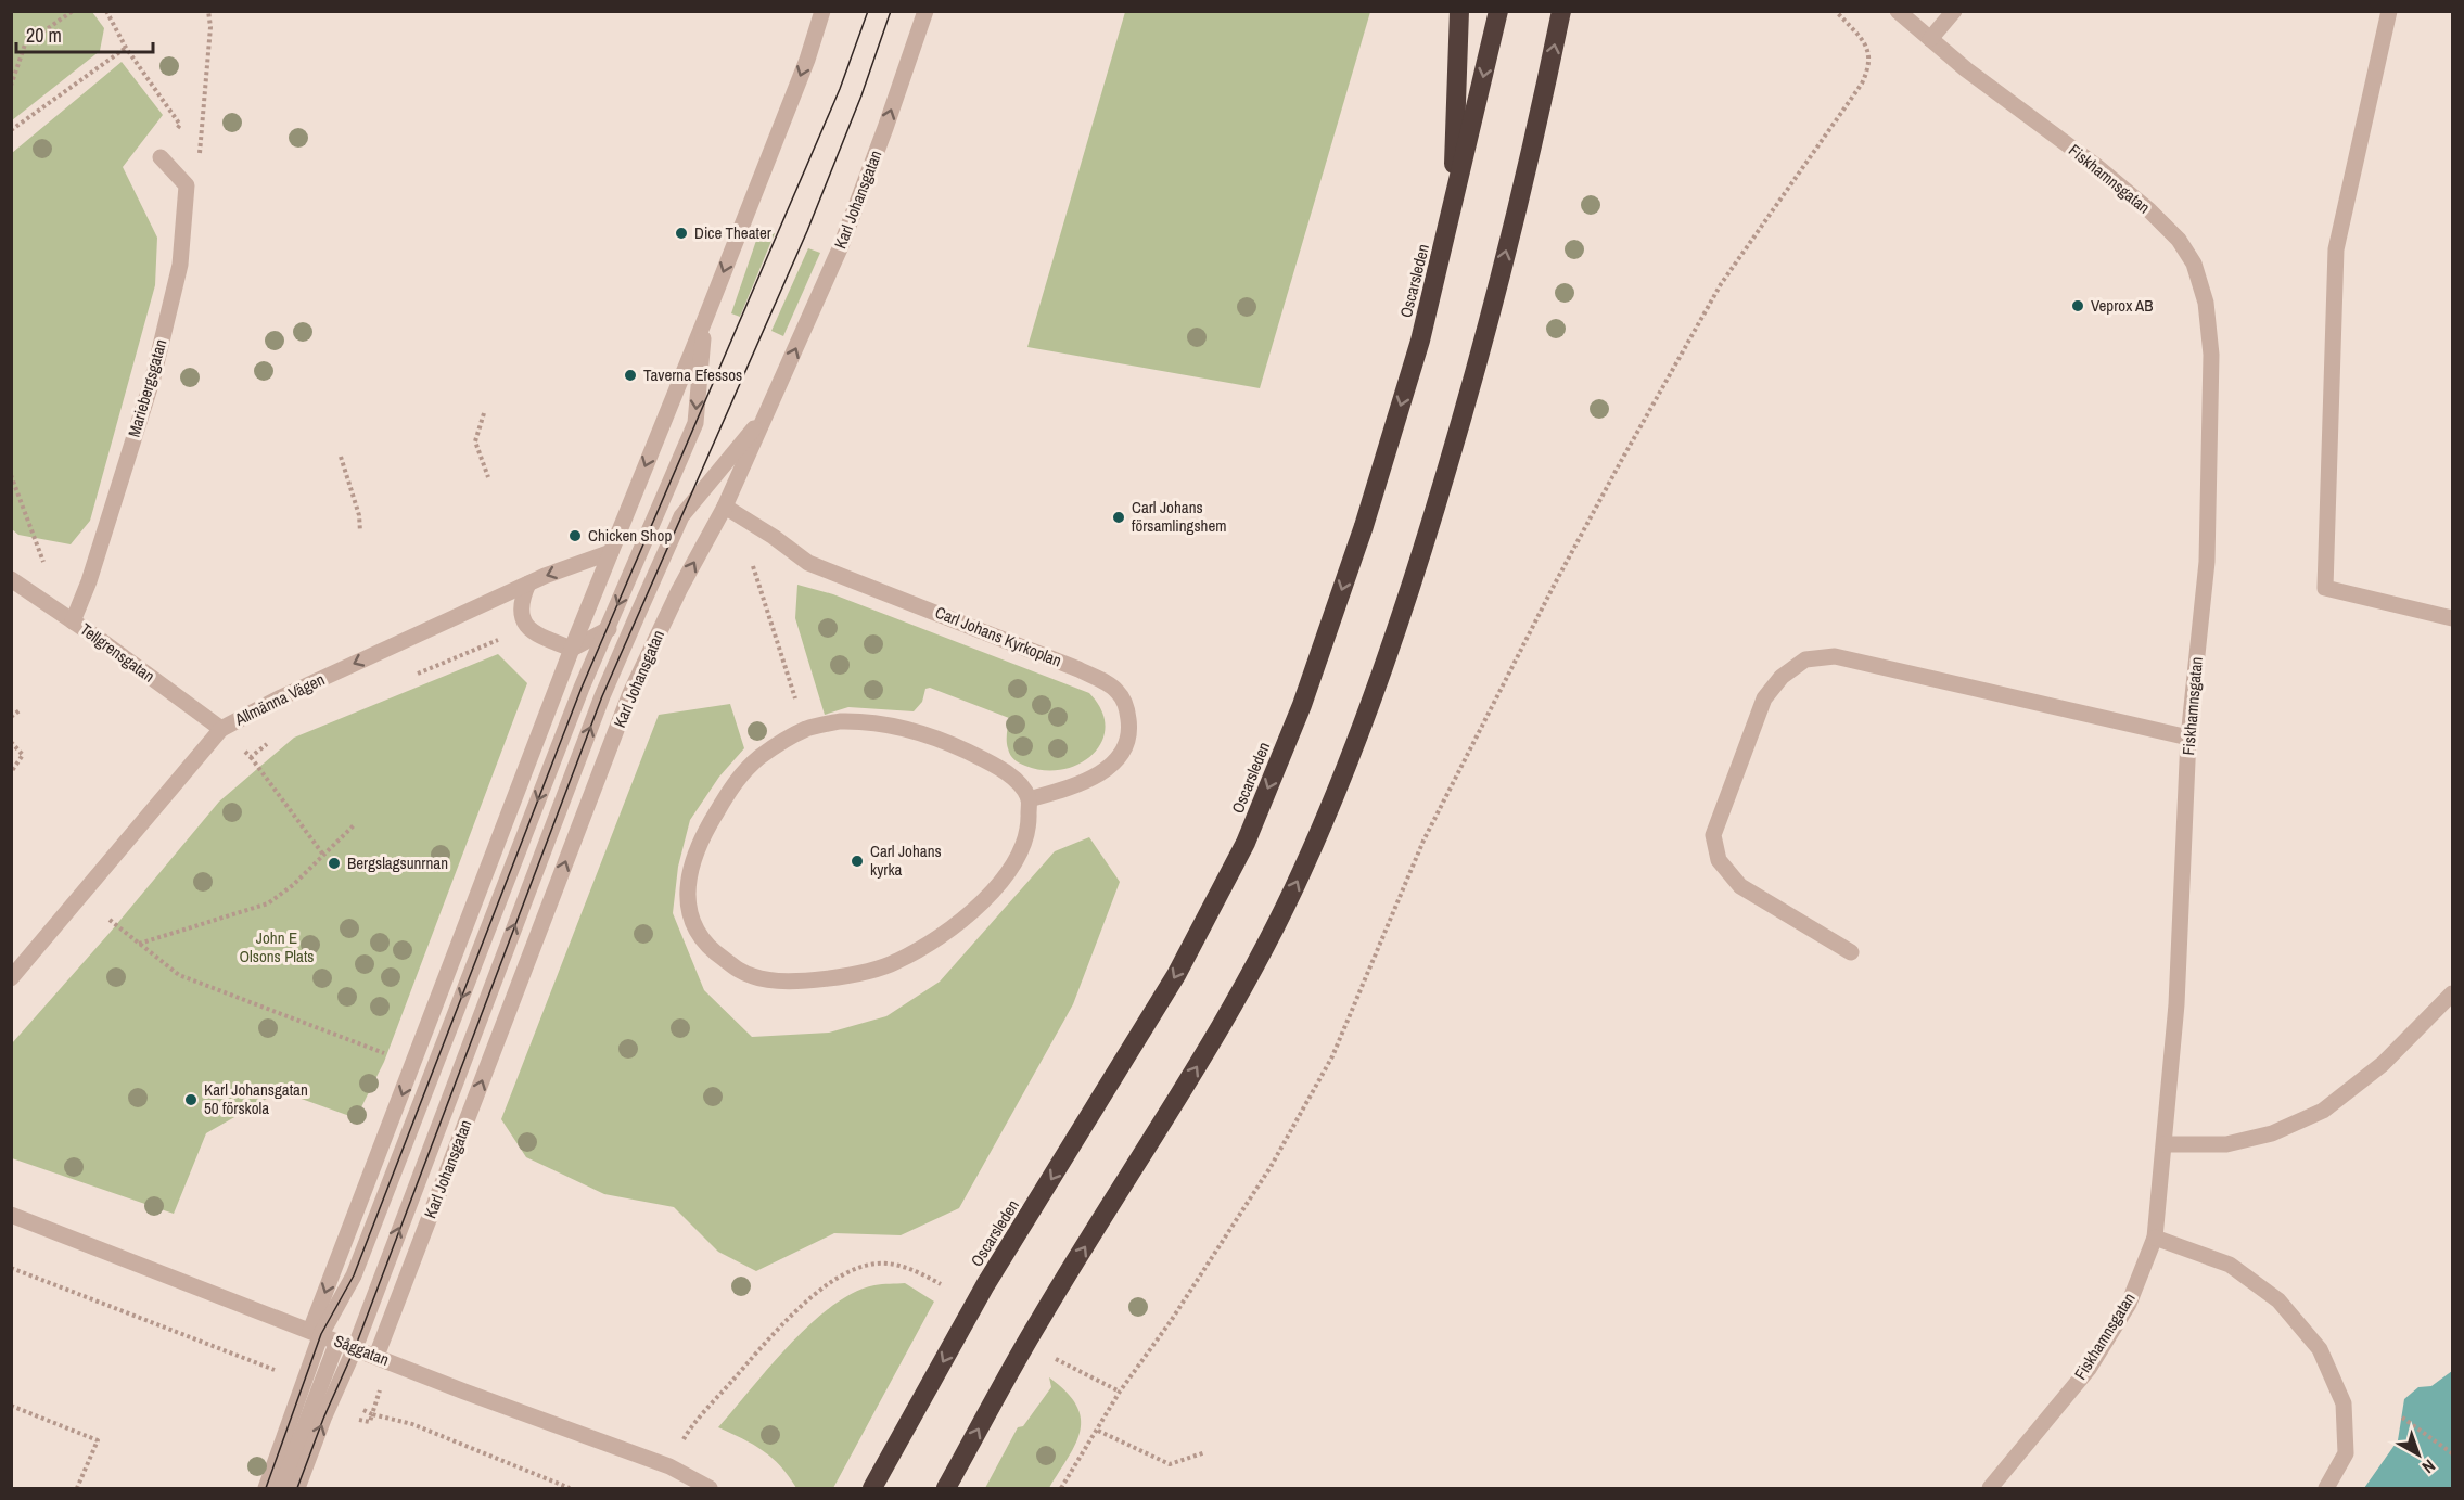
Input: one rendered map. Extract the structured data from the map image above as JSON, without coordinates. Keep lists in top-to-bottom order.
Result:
{
  "streets": {
    "highway": ["Oscarsleden"],
    "street": [
      "Fiskhamnsgatan",
      "Karl Johansgatan",
      "Mariebergsgatan",
      "Carl Johans Kyrkoplan",
      "Tellgrensgatan",
      "Allmänna Vägen",
      "Såggatan"
    ]
  },
  "crossings": [
    ["Karl Johansgatan", "Carl Johans Kyrkoplan"],
    ["Karl Johansgatan", "Såggatan"],
    ["Mariebergsgatan", "Tellgrensgatan"],
    ["Tellgrensgatan", "Allmänna Vägen"]
  ],
  "one_way": ["Allmänna Vägen"],
  "parks": ["John E Olsons Plats"],
  "places": [
    "Dice Theater",
    "Veprox AB",
    "Taverna Efessos",
    "Carl Johans församlingshem",
    "Chicken Shop",
    "Carl Johans kyrka",
    "Bergslagsunrnan",
    "Karl Johansgatan 50 förskola"
  ],
  "scale_bar": "20 m",
  "north": "bottom right"
}
